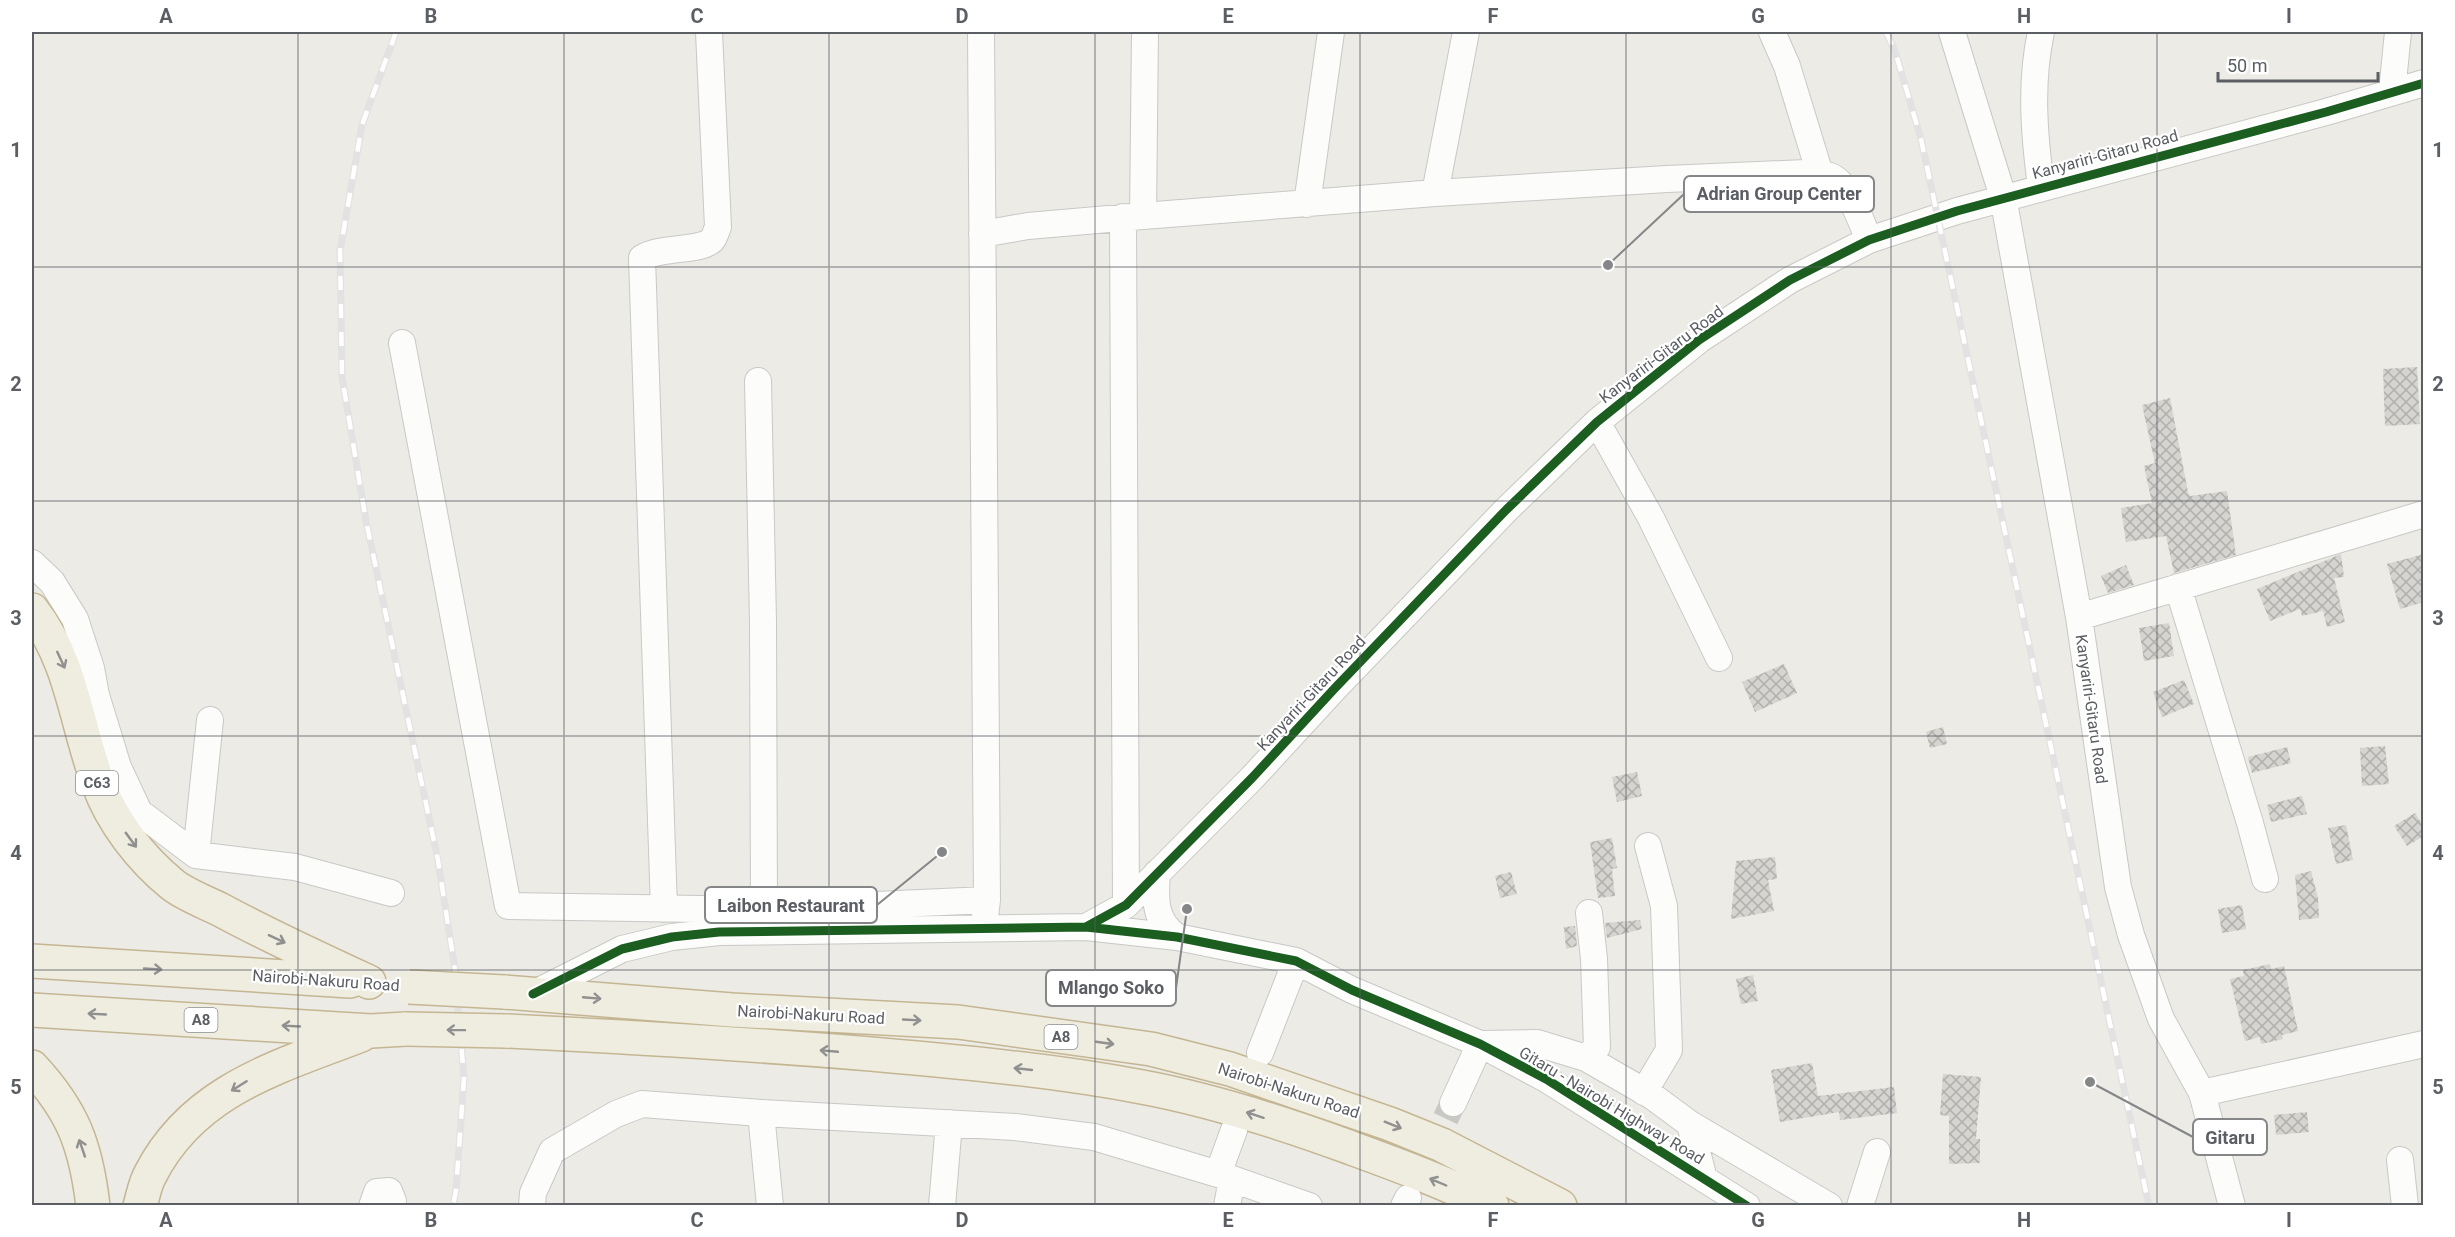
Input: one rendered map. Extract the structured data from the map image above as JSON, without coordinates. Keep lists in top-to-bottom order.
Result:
{
  "streets": {
    "highway": ["C63", "Nairobi-Nakuru Road", "A8"],
    "street": ["Kanyariri-Gitaru Road", "Gitaru - Nairobi Highway Road"]
  },
  "crossings": [
    ["Kanyariri-Gitaru Road", "Gitaru - Nairobi Highway Road"],
    ["C63", "Nairobi-Nakuru Road"]
  ],
  "places": [
    "Adrian Group Center",
    "Laibon Restaurant",
    "Mlango Soko",
    "Gitaru"
  ],
  "scale_bar": "50 m",
  "grid": {
    "columns": [
      "A",
      "B",
      "C",
      "D",
      "E",
      "F",
      "G",
      "H",
      "I"
    ],
    "rows": [
      "1",
      "2",
      "3",
      "4",
      "5"
    ]
  }
}
